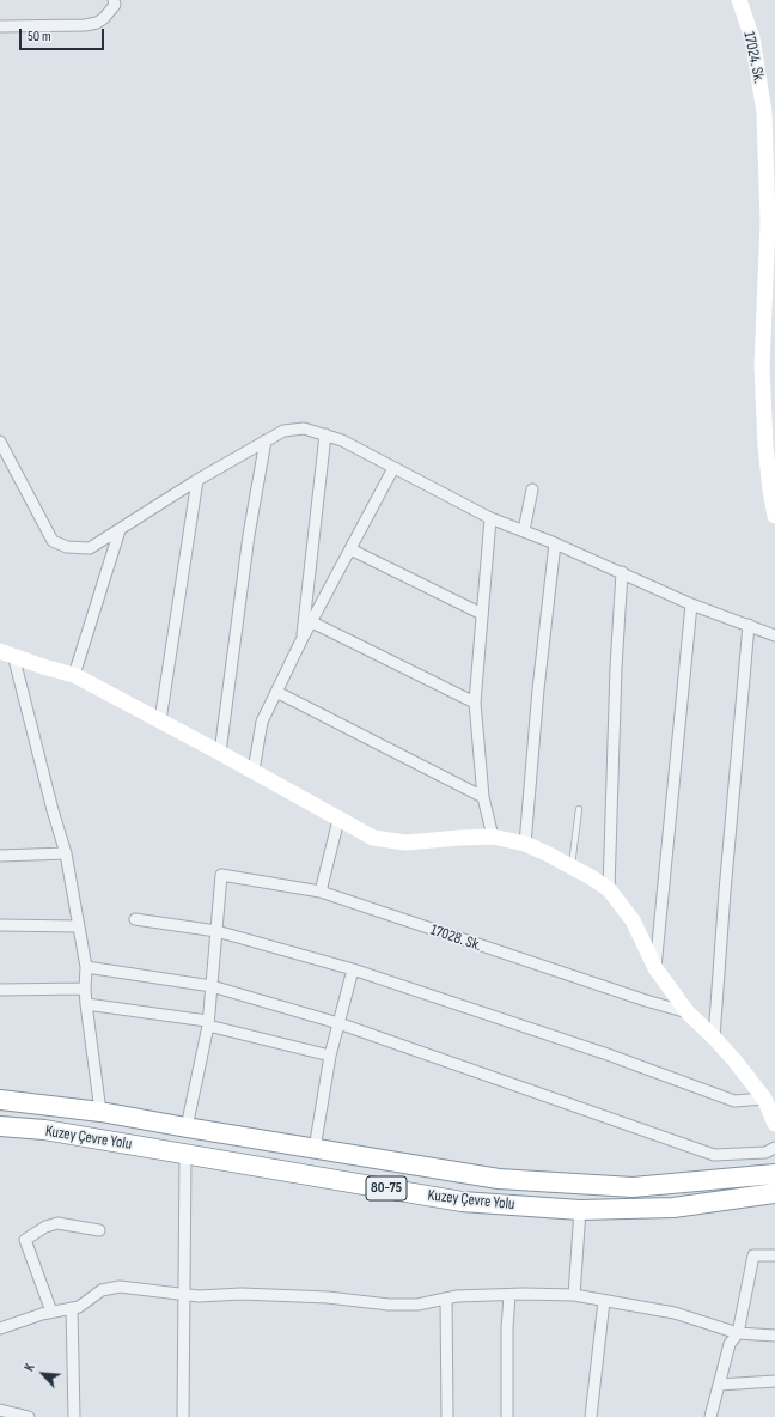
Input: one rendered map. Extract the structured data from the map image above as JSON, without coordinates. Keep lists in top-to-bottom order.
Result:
{
  "streets": {
    "highway": ["Kuzey Çevre Yolu", "80-75"],
    "street": ["17024. Sk.", "17028. Sk."]
  },
  "scale_bar": "50 m",
  "north": "top left"
}
